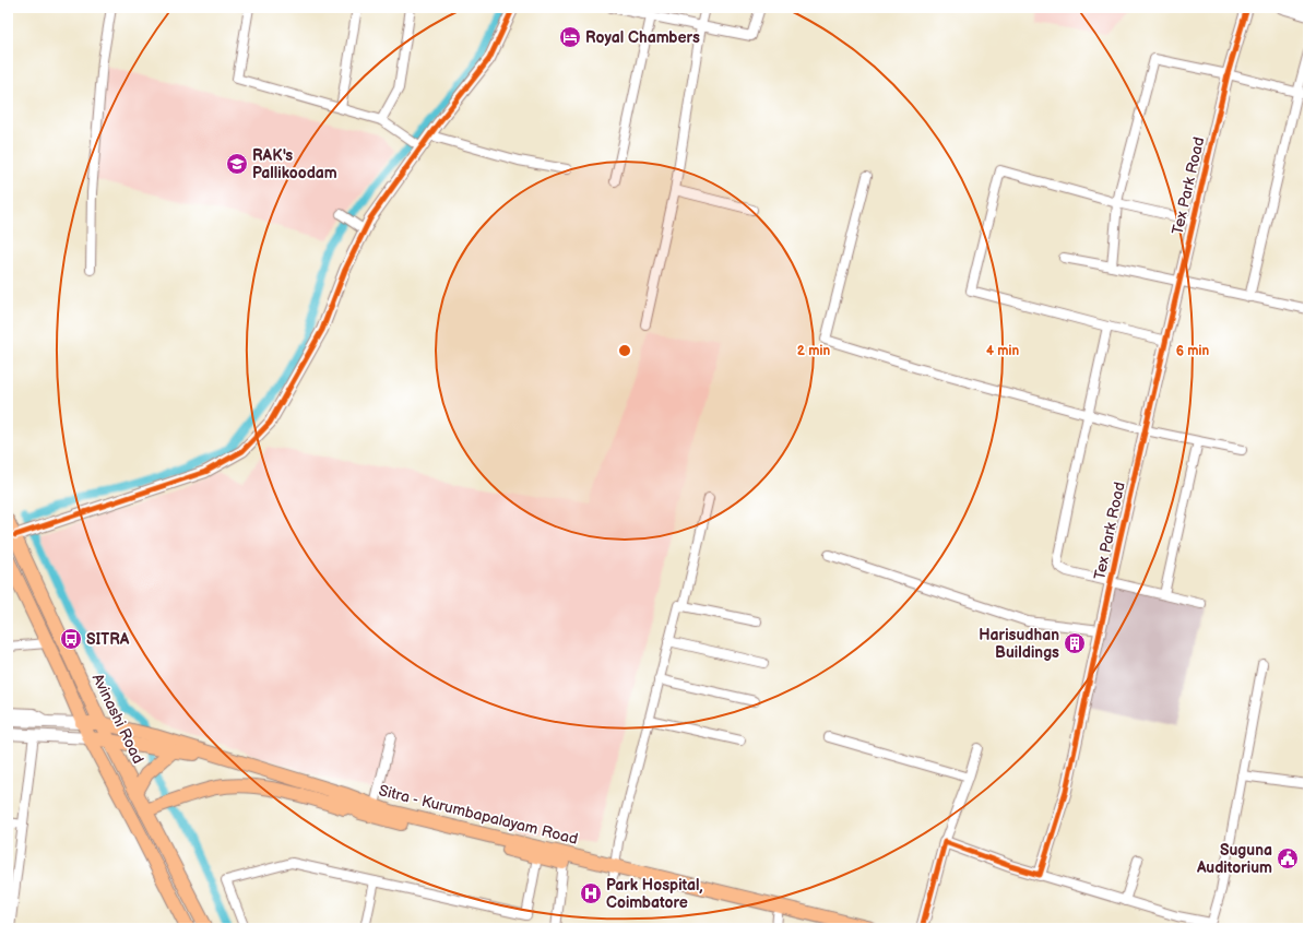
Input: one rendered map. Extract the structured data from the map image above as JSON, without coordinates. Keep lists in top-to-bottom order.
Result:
{
  "streets": {
    "main road": ["Avinashi Road", "Sitra - Kurumbapalayam Road"],
    "street": ["Tex Park Road"]
  },
  "crossings": [
    ["Avinashi Road", "Sitra - Kurumbapalayam Road"]
  ],
  "places": {
    "hotel": ["Royal Chambers"],
    "school or university": ["RAK's Pallikoodam"],
    "bus stop": ["SITRA"],
    "building": ["Harisudhan Buildings"],
    "public building": ["Suguna Auditorium"],
    "hospital": ["Park Hospital, Coimbatore"]
  },
  "rings": ["2 min", "4 min", "6 min"]
}
